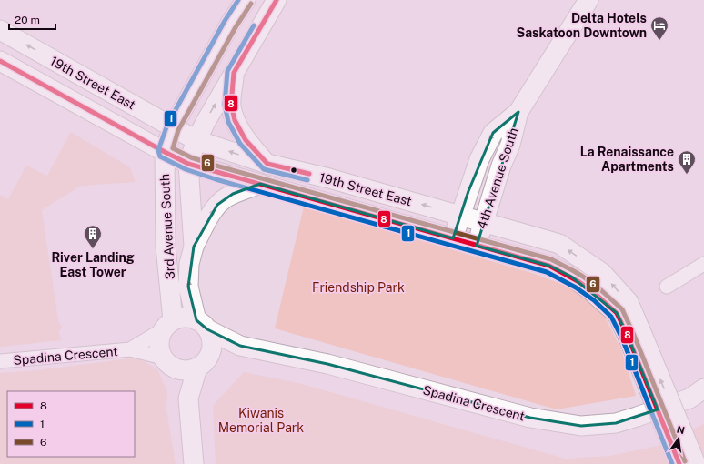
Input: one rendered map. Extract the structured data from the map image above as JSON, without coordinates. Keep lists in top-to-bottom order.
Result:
{
  "streets": {
    "main road": [
      "19th Street East",
      "4th Avenue South",
      "3rd Avenue South",
      "Spadina Crescent"
    ]
  },
  "crossings": [
    ["19th Street East", "4th Avenue South"],
    ["19th Street East", "3rd Avenue South"],
    ["3rd Avenue South", "Spadina Crescent"]
  ],
  "parks": ["Friendship Park", "Kiwanis Memorial Park"],
  "places": {
    "hotel": ["Delta Hotels Saskatoon Downtown"],
    "building": ["La Renaissance Apartments", "River Landing East Tower"]
  },
  "lines": ["transit line 8", "transit line 1", "transit line 6"],
  "legend": ["8", "1", "6"],
  "scale_bar": "20 m",
  "north": "top"
}
